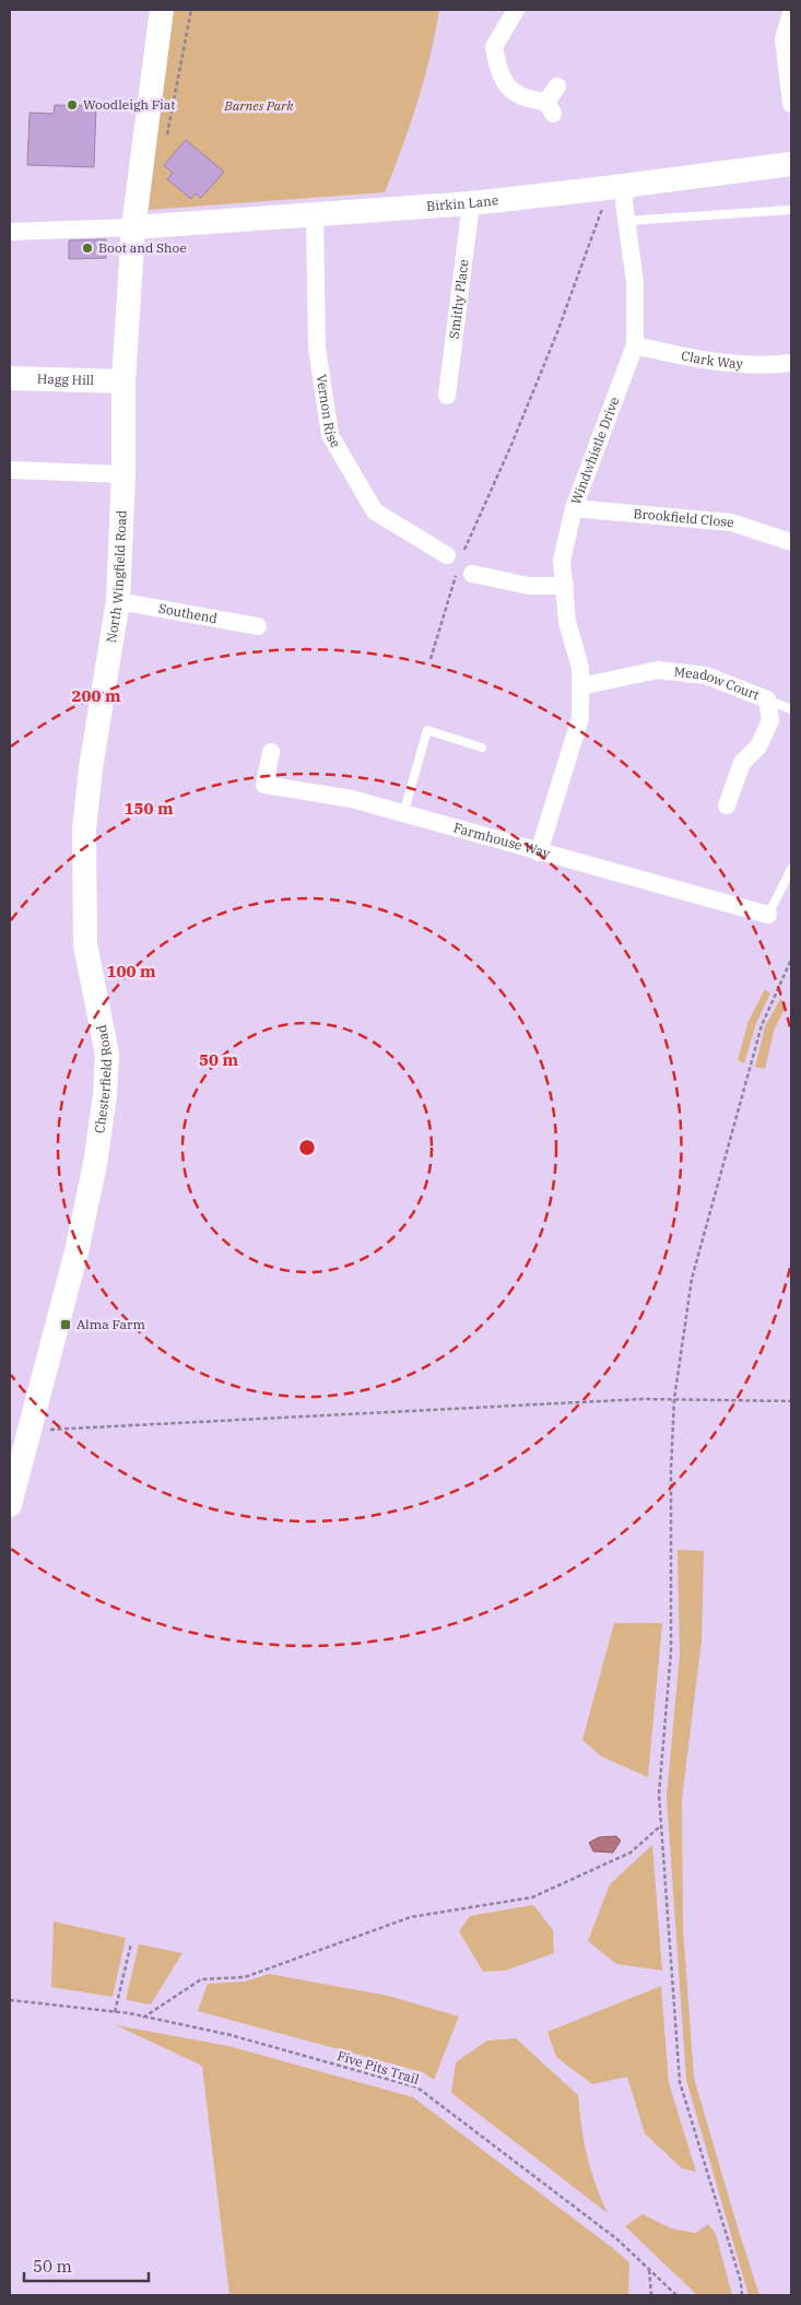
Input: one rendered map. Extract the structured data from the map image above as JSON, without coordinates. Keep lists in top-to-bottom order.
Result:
{
  "streets": {
    "main road": [
      "Birkin Lane",
      "Hagg Hill",
      "North Wingfield Road",
      "Chesterfield Road"
    ],
    "street": [
      "Smithy Place",
      "Clark Way",
      "Vernon Rise",
      "Windwhistle Drive",
      "Brookfield Close",
      "Southend",
      "Meadow Court",
      "Farmhouse Way"
    ],
    "path": ["Five Pits Trail"]
  },
  "crossings": [
    ["Birkin Lane", "Smithy Place"],
    ["Birkin Lane", "Vernon Rise"],
    ["Birkin Lane", "Windwhistle Drive"],
    ["Birkin Lane", "North Wingfield Road"],
    ["Clark Way", "Windwhistle Drive"],
    ["Hagg Hill", "North Wingfield Road"],
    ["Windwhistle Drive", "Brookfield Close"],
    ["Windwhistle Drive", "Meadow Court"],
    ["Windwhistle Drive", "Farmhouse Way"],
    ["North Wingfield Road", "Southend"],
    ["North Wingfield Road", "Chesterfield Road"]
  ],
  "parks": ["Barnes Park"],
  "places": {
    "other": ["Woodleigh Fiat", "Boot and Shoe"],
    "transit": ["Alma Farm"]
  },
  "scale_bar": "50 m",
  "rings": [
    "200 m",
    "150 m",
    "100 m",
    "50 m"
  ]
}
